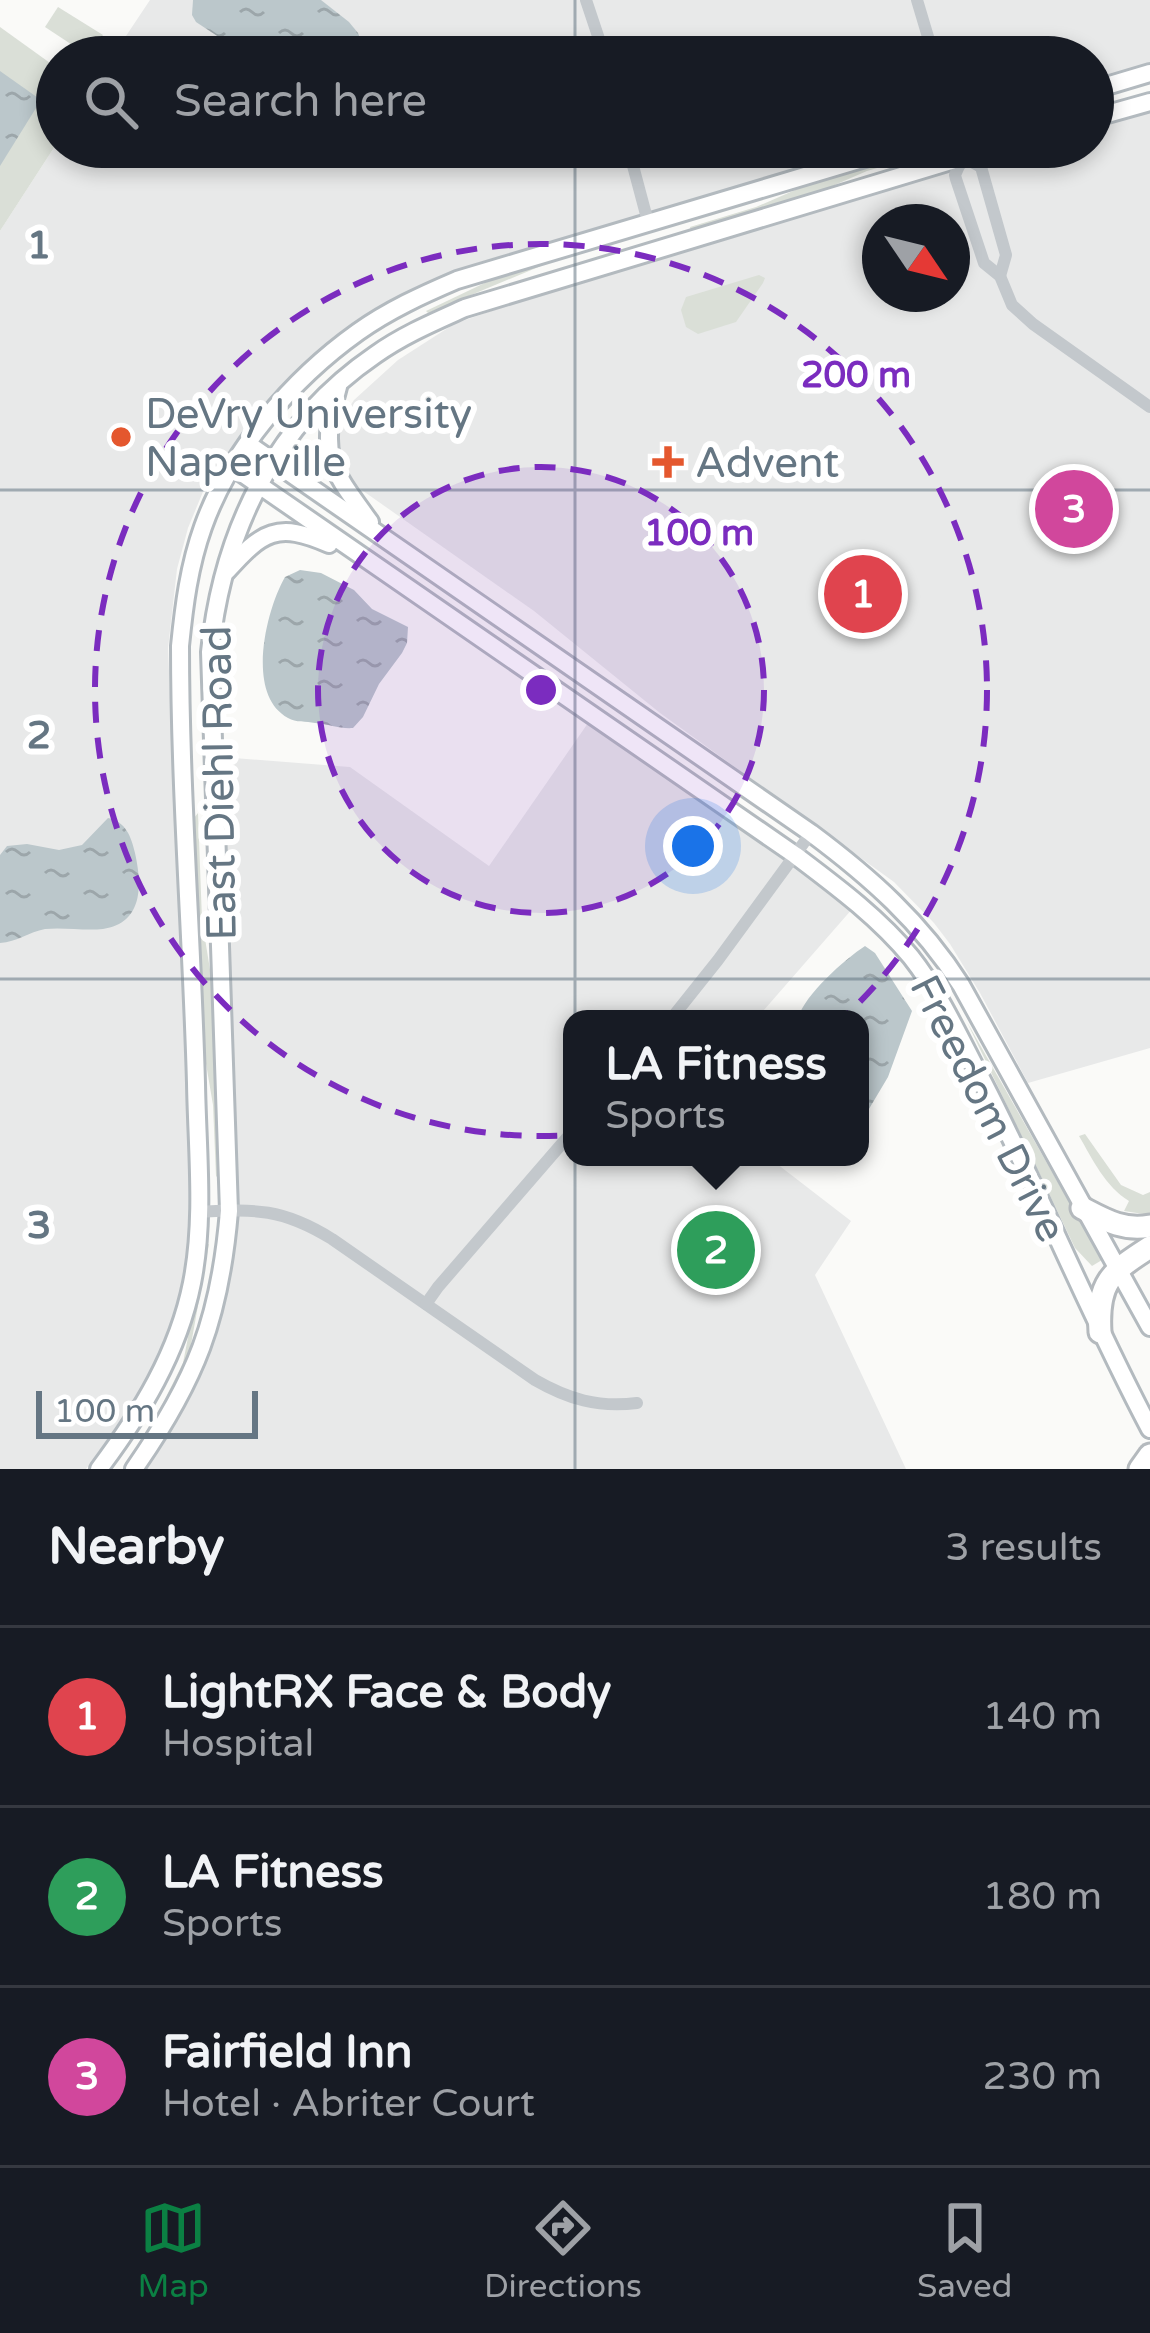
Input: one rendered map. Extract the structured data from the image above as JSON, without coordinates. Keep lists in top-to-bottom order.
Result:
{
  "streets": {
    "street": ["East Diehl Road", "Freedom Drive"]
  },
  "crossings": [
    ["East Diehl Road", "Freedom Drive"]
  ],
  "places": {
    "other": ["DeVry University Naperville"],
    "health": ["Advent"]
  },
  "scale_bar": "100 m",
  "north": "bottom right",
  "page": {
    "search": "Search here",
    "pins": ["3", "1", "2"],
    "popup": ["LA Fitness", "Sports"],
    "scale": "100 m",
    "heading": ["Nearby", "3 results"],
    "list": [
      {
        "mark": "1",
        "name": "LightRX Face & Body",
        "note": "Hospital",
        "value": "140 m"
      },
      {
        "mark": "2",
        "name": "LA Fitness",
        "note": "Sports",
        "value": "180 m"
      },
      {
        "mark": "3",
        "name": "Fairfield Inn",
        "note": "Hotel · Abriter Court",
        "value": "230 m"
      }
    ],
    "nav": ["Map", "Directions", "Saved"]
  },
  "grid": {
    "rows": ["1", "2", "3"]
  },
  "rings": ["200 m", "100 m"]
}
